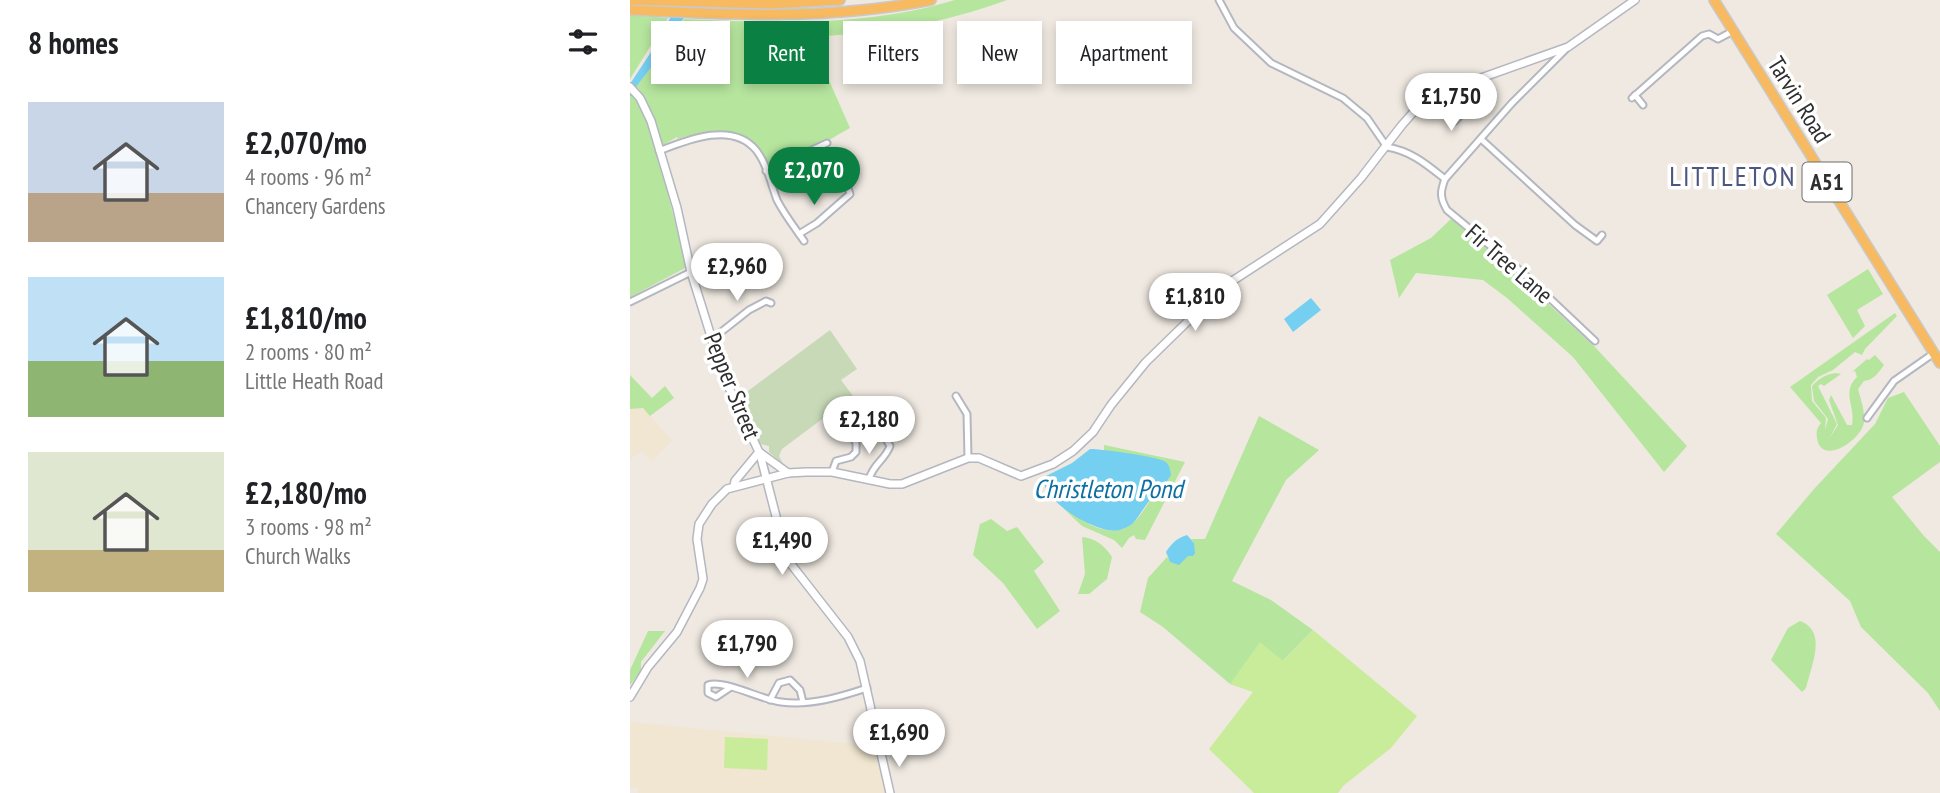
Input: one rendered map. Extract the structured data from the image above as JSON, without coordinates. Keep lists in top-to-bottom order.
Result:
{
  "streets": {
    "highway": ["Tarvin Road", "A51"],
    "street": ["Fir Tree Lane", "Pepper Street"]
  },
  "districts": ["LITTLETON"],
  "water": ["Christleton Pond"],
  "page": {
    "heading": "8 homes",
    "chip": [
      "Buy",
      "Rent",
      "Filters",
      "New",
      "Apartment"
    ],
    "price": [
      "£1,750",
      "£2,070",
      "£2,960",
      "£1,810",
      "£2,180",
      "£1,490",
      "£1,790",
      "£1,690"
    ],
    "list": [
      {
        "name": "£2,070/mo",
        "note": "4 rooms · 96 m² · Chancery Gardens"
      },
      {
        "name": "£1,810/mo",
        "note": "2 rooms · 80 m² · Little Heath Road"
      },
      {
        "name": "£2,180/mo",
        "note": "3 rooms · 98 m² · Church Walks"
      }
    ]
  }
}
